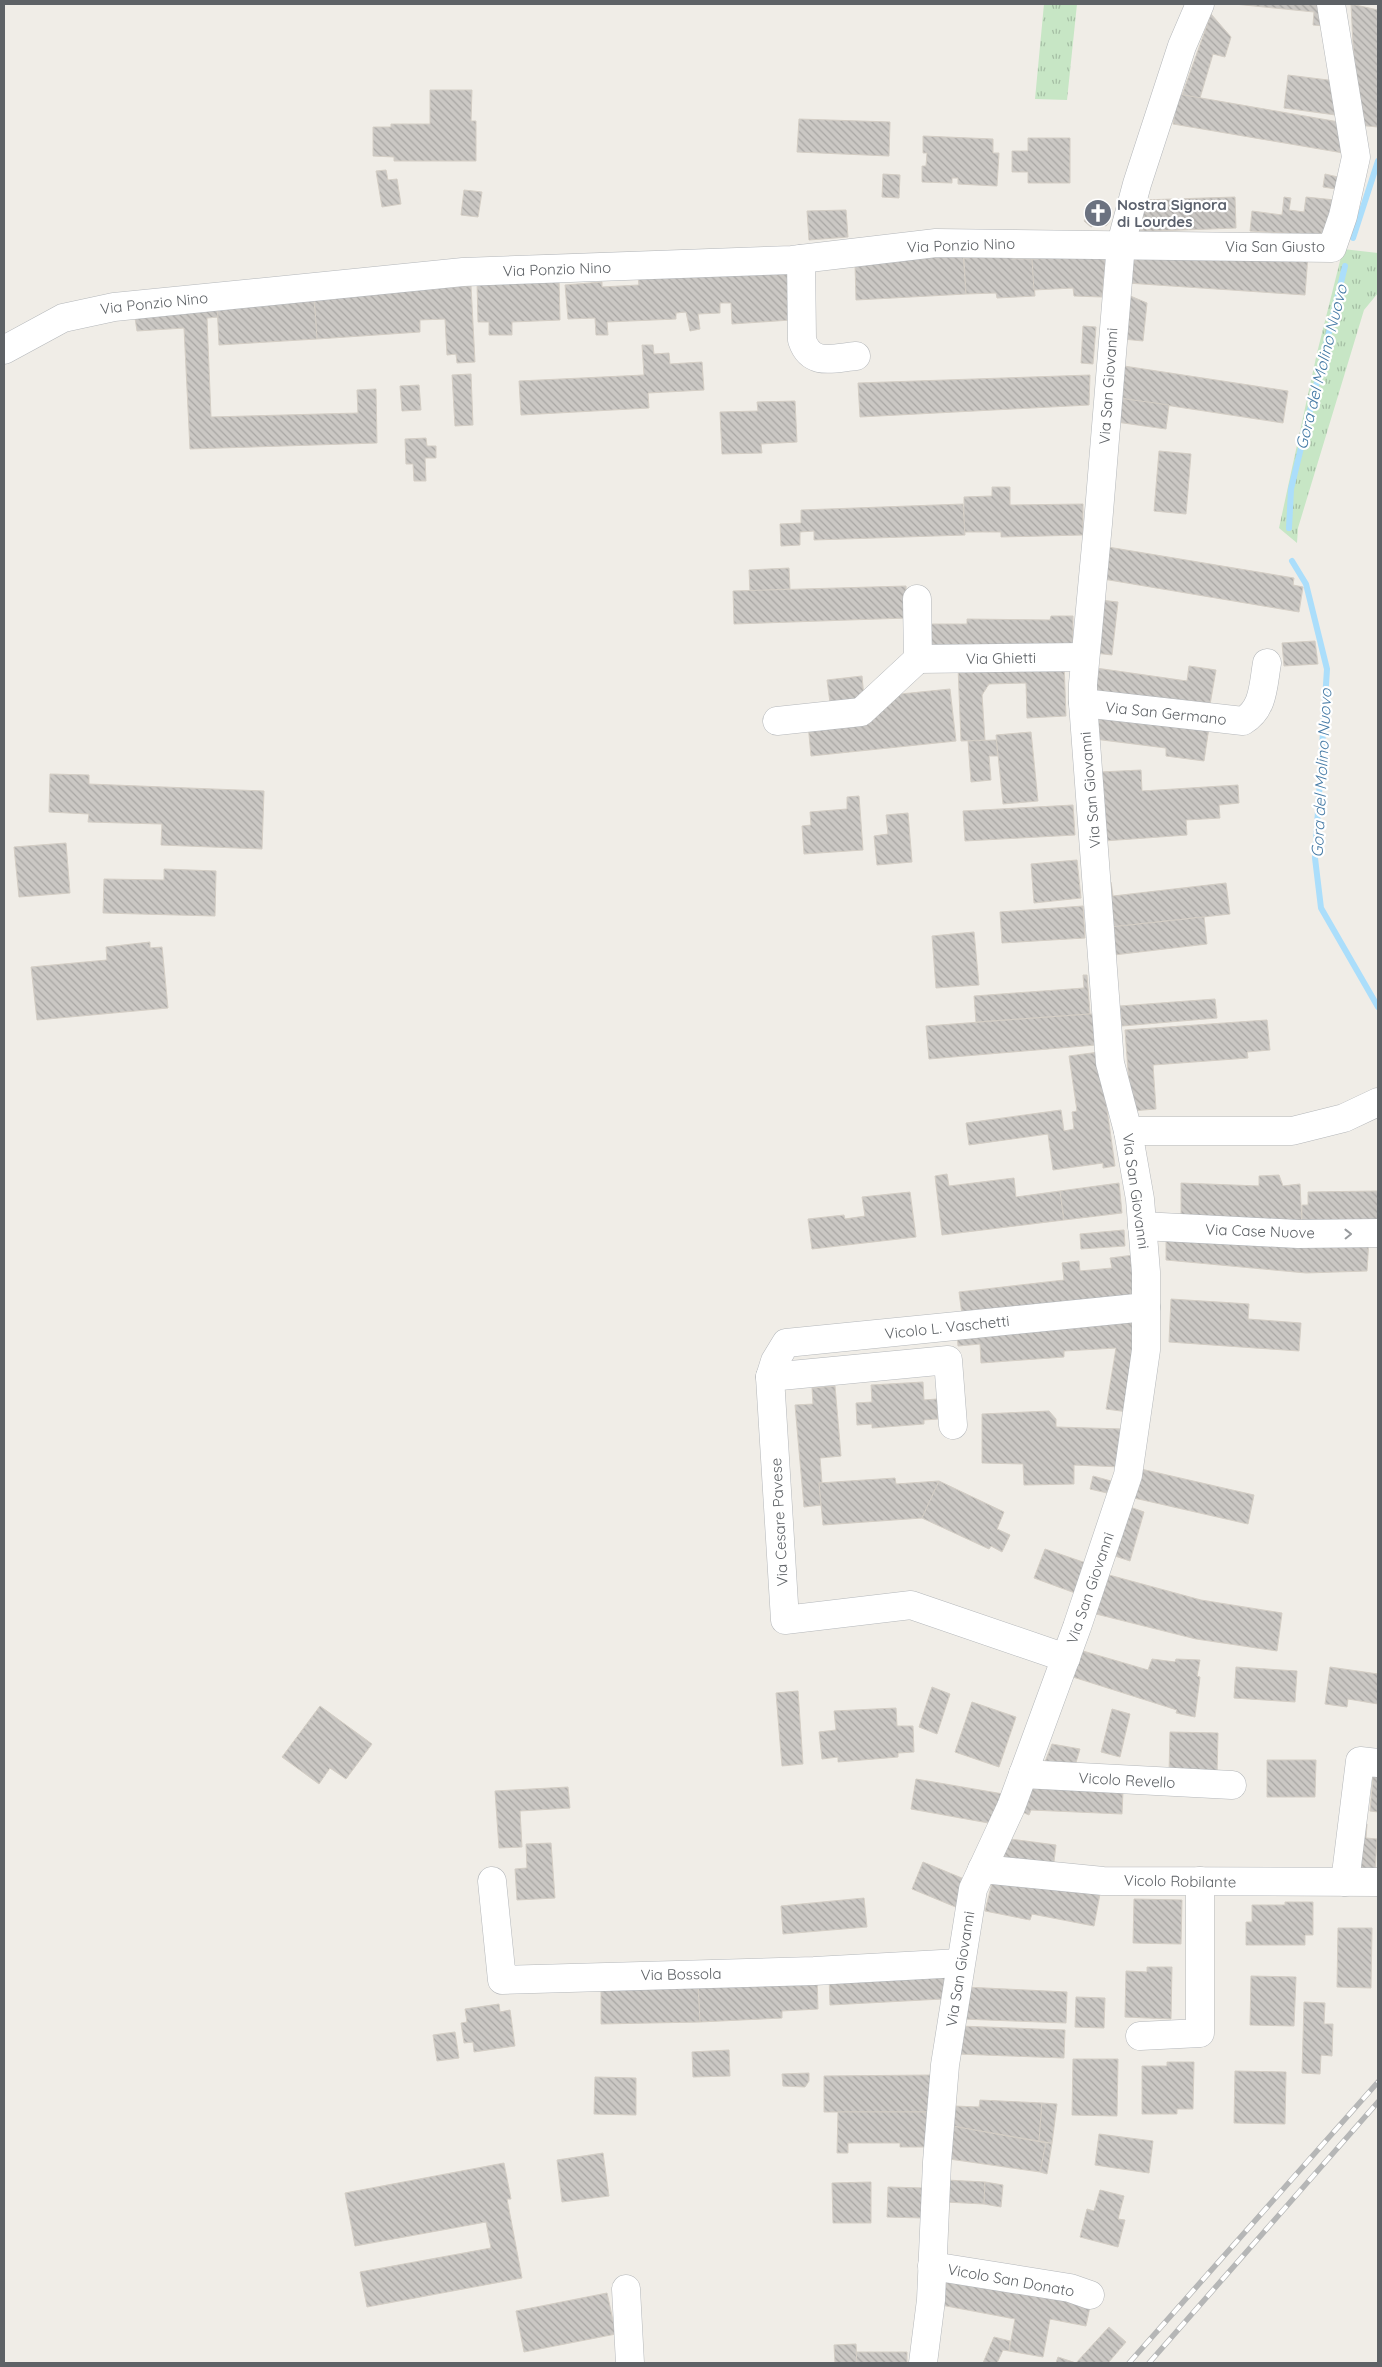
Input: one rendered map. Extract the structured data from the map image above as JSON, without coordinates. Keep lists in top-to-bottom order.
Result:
{
  "streets": {
    "street": [
      "Via Ponzio Nino",
      "Via San Giusto",
      "Via San Giovanni",
      "Via Ghietti",
      "Via San Germano",
      "Via Case Nuove",
      "Vicolo L. Vaschetti",
      "Via Cesare Pavese",
      "Vicolo Revello",
      "Vicolo Robilante",
      "Via Bossola",
      "Vicolo San Donato"
    ]
  },
  "crossings": [
    ["Via Ponzio Nino", "Via San Giusto"],
    ["Via Ponzio Nino", "Via San Giovanni"],
    ["Via San Giusto", "Via San Giovanni"],
    ["Via San Giovanni", "Via Ghietti"],
    ["Via San Giovanni", "Via San Germano"],
    ["Via San Giovanni", "Via Case Nuove"],
    ["Via San Giovanni", "Vicolo L. Vaschetti"],
    ["Via San Giovanni", "Via Cesare Pavese"],
    ["Via San Giovanni", "Vicolo Revello"],
    ["Via San Giovanni", "Vicolo Robilante"],
    ["Via San Giovanni", "Via Bossola"],
    ["Via San Giovanni", "Vicolo San Donato"],
    ["Vicolo L. Vaschetti", "Via Cesare Pavese"]
  ],
  "water": ["Gora del Molino Nuovo"],
  "places": {
    "church": ["Nostra Signora di Lourdes"]
  }
}
